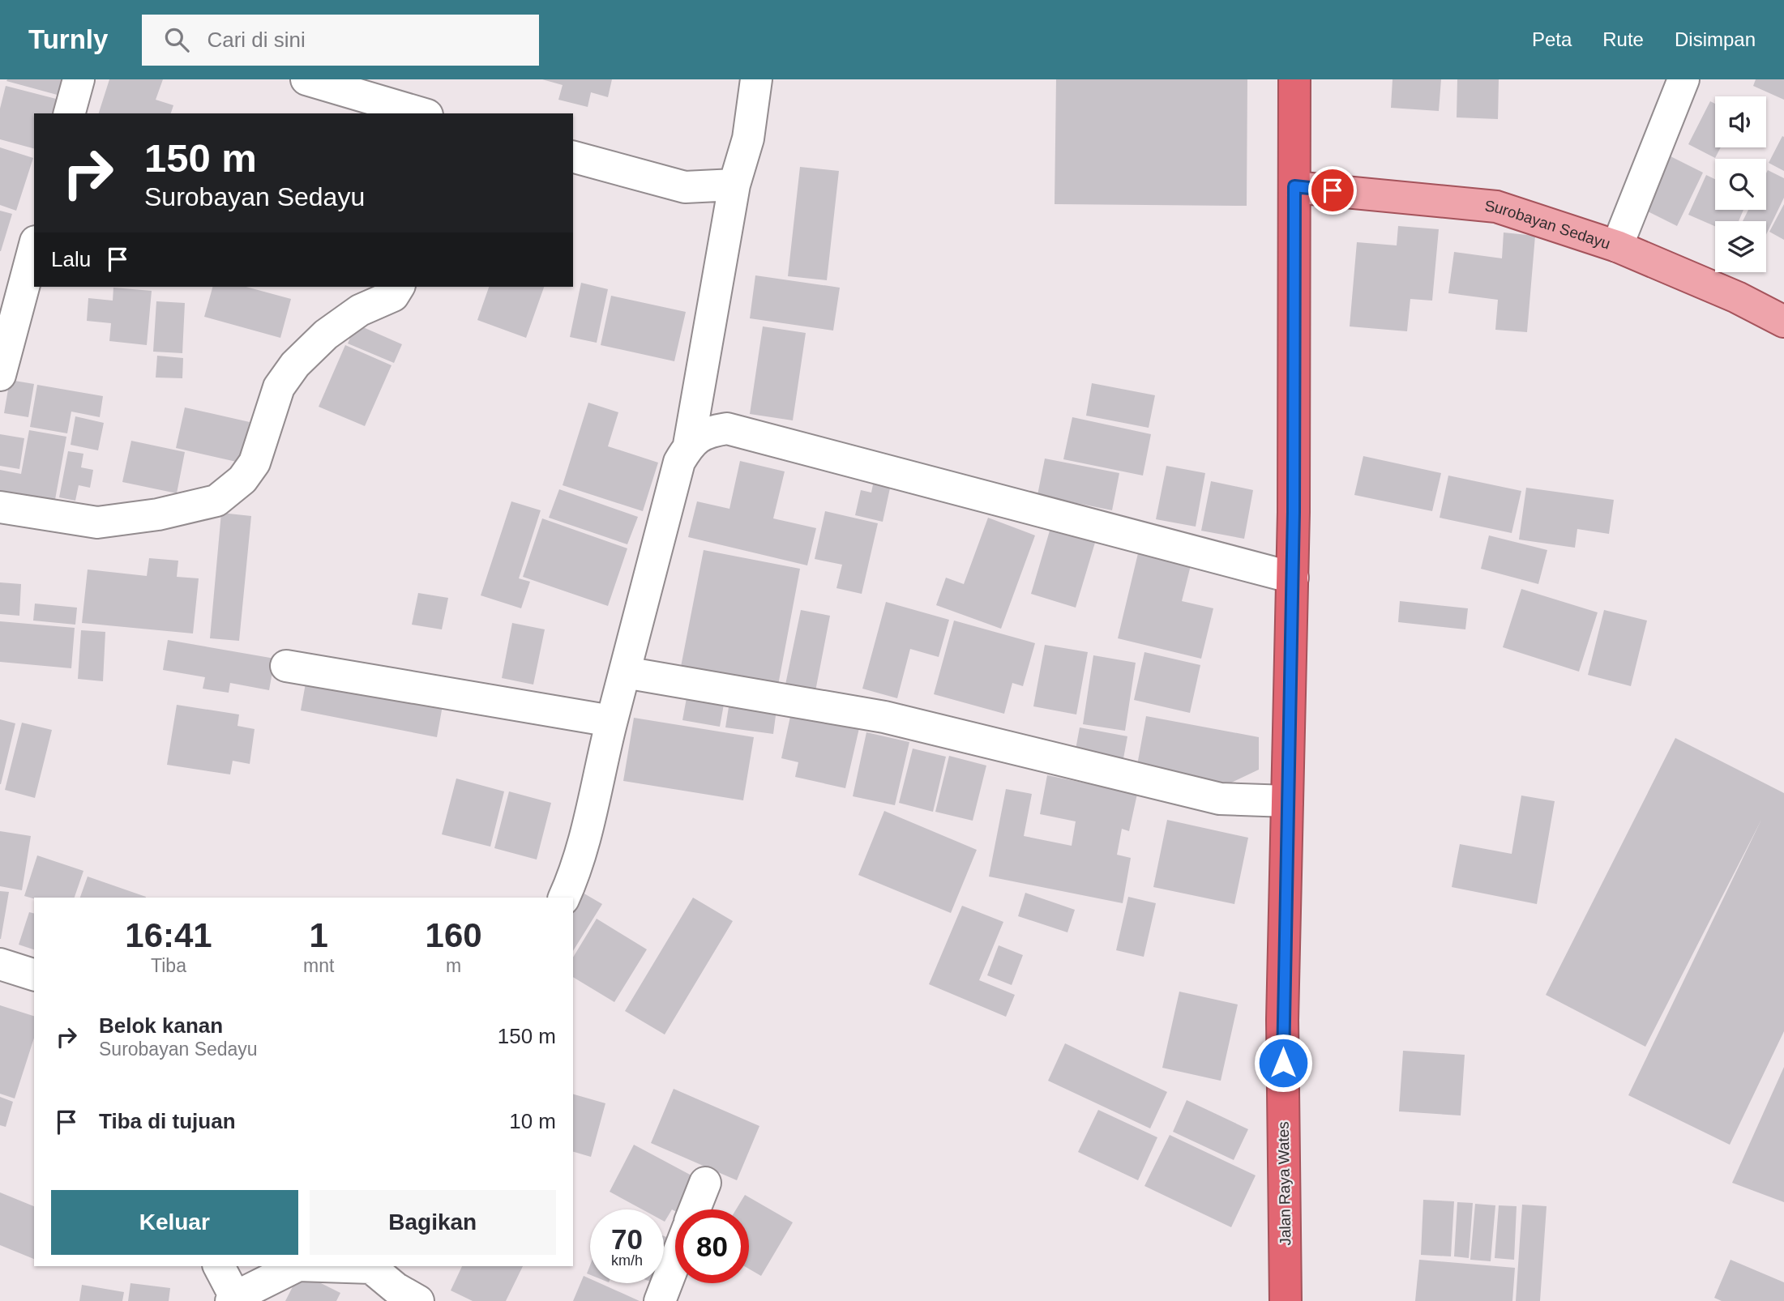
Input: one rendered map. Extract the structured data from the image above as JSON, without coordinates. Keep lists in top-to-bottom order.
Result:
{
  "streets": {
    "highway": ["Jalan Raya Wates"],
    "main road": ["Surobayan Sedayu"]
  },
  "crossings": [
    ["Surobayan Sedayu", "Jalan Raya Wates"]
  ],
  "page": {
    "header": "Turnly",
    "search": "Cari di sini",
    "nav": ["Peta", "Rute", "Disimpan"],
    "turn": ["150 m", "Surobayan Sedayu"],
    "then": "Lalu",
    "eta": [
      "16:41",
      "Tiba",
      "1",
      "mnt",
      "160",
      "m"
    ],
    "list": [
      {
        "name": "Belok kanan",
        "note": "Surobayan Sedayu",
        "value": "150 m"
      },
      {
        "name": "Tiba di tujuan",
        "value": "10 m"
      }
    ],
    "buttons": ["Keluar", "Bagikan"],
    "speed": "70 km/h",
    "limit": "80"
  }
}
